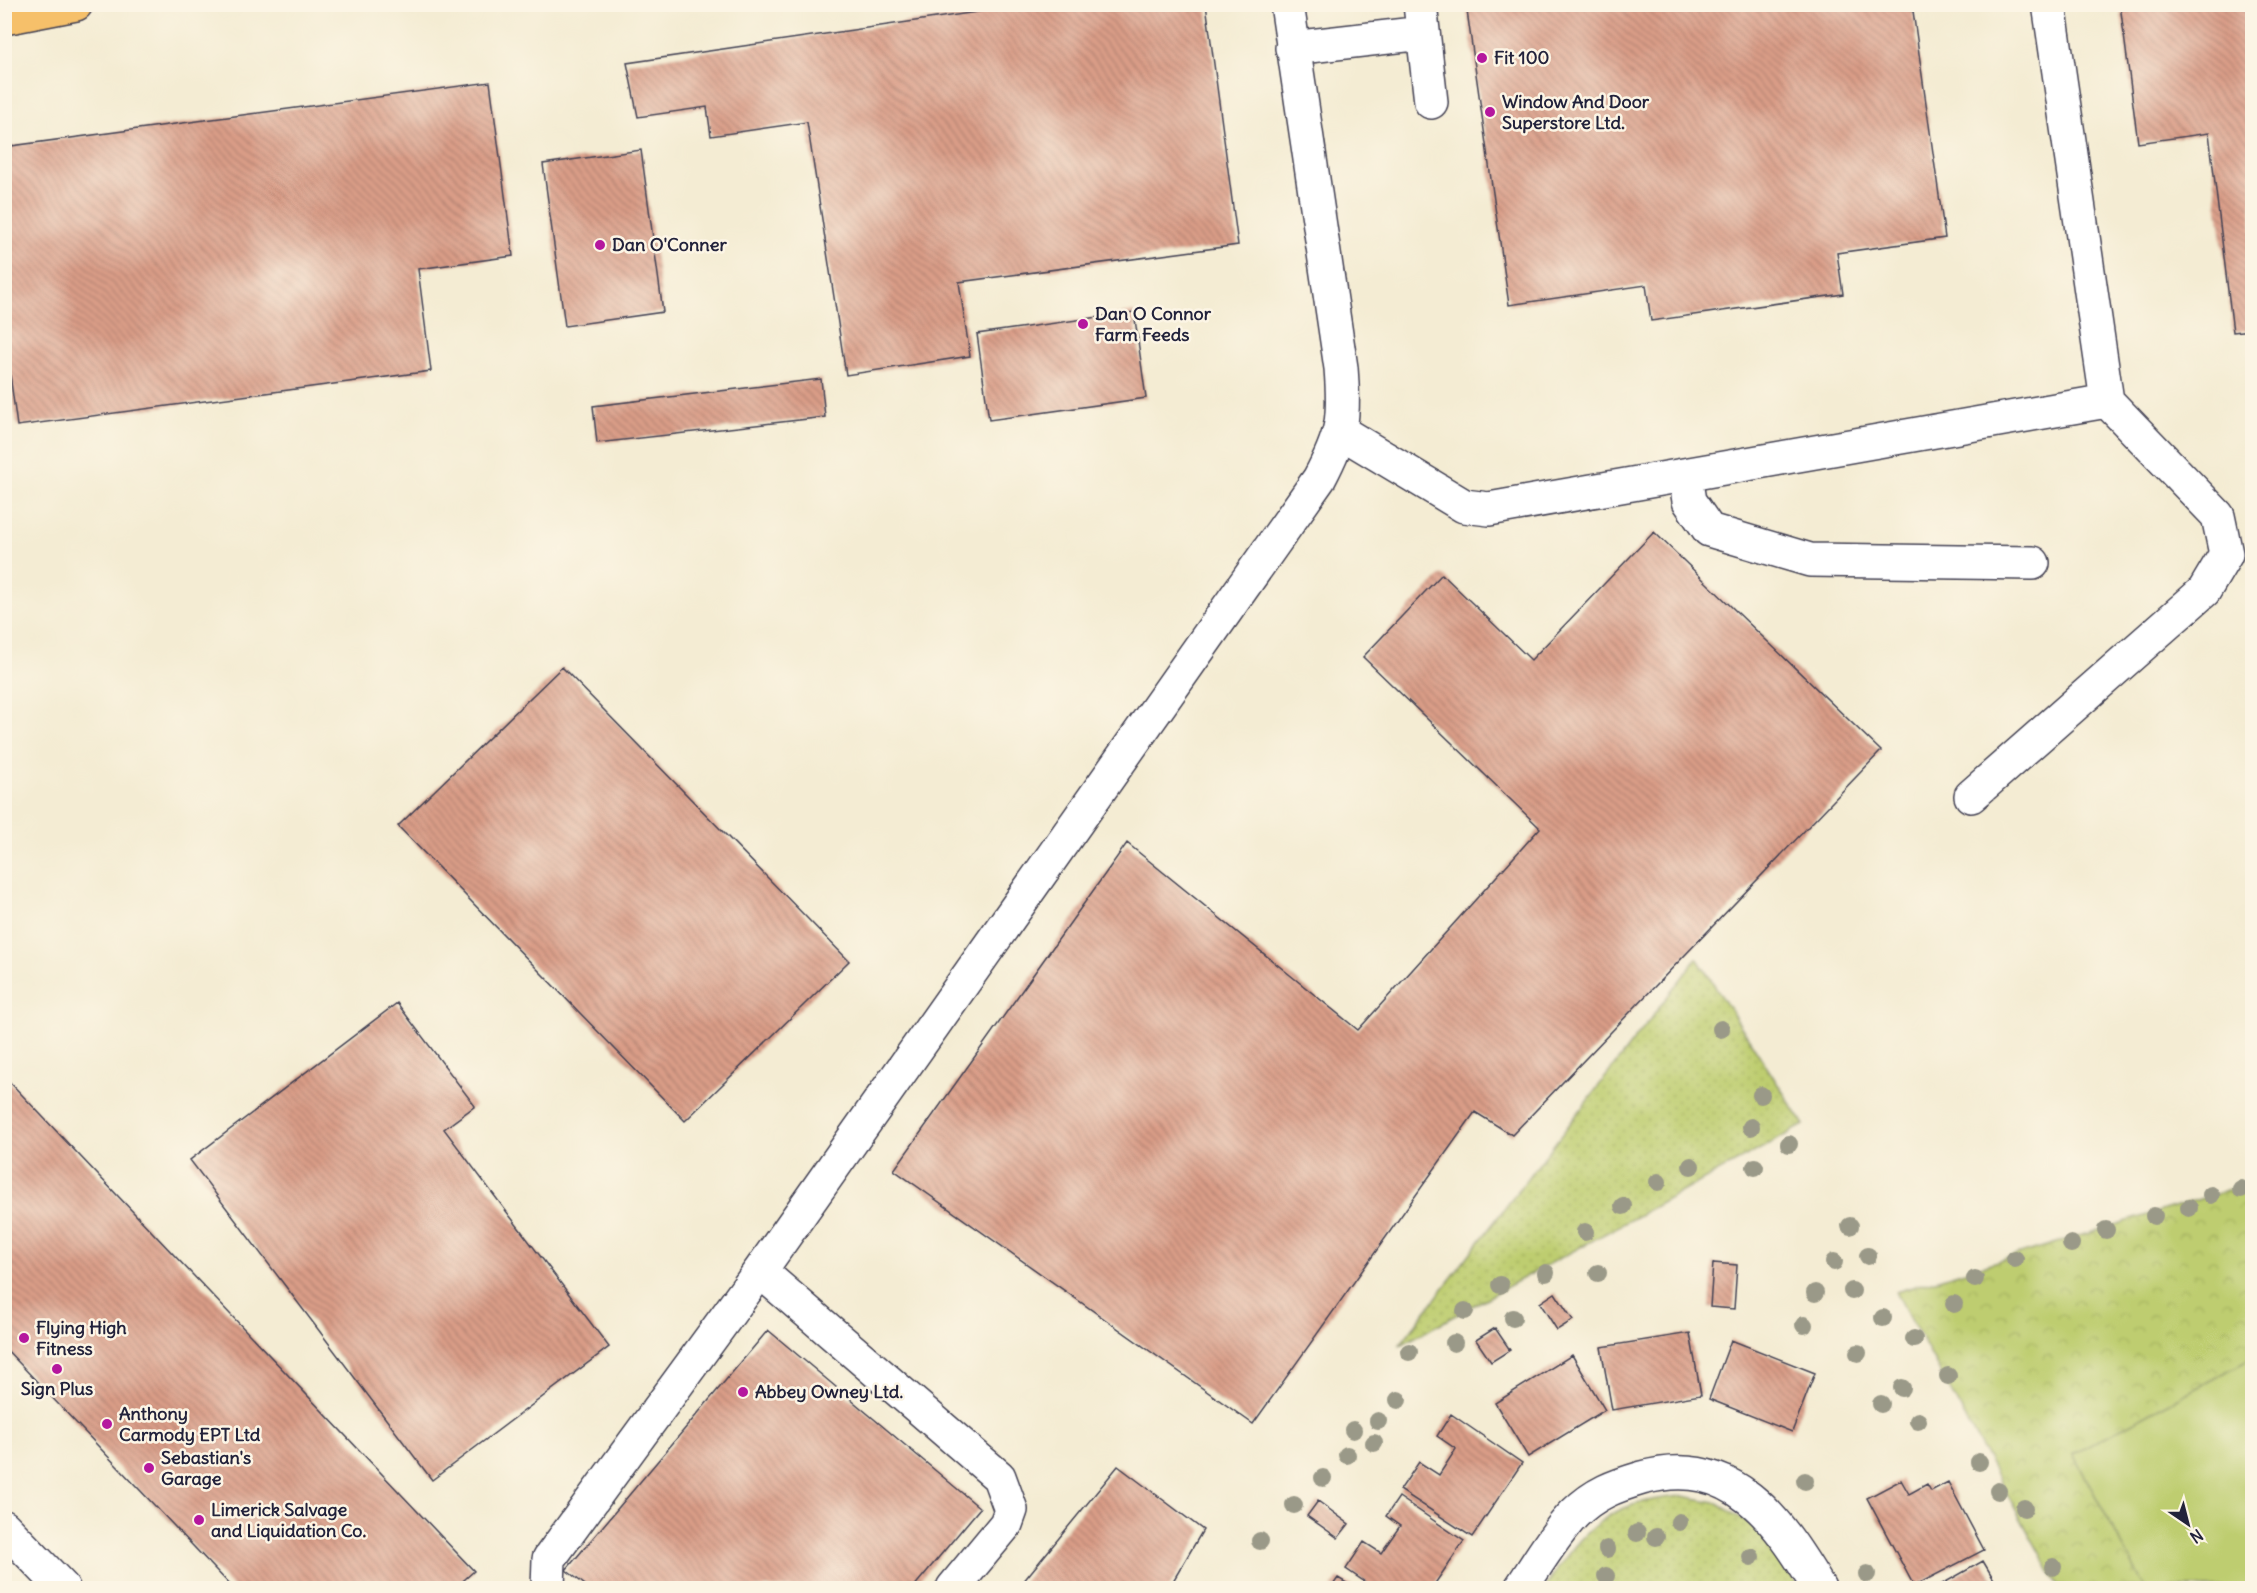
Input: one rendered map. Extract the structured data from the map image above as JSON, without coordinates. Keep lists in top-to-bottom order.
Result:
{
  "places": [
    "Fit 100",
    "Window And Door Superstore Ltd.",
    "Dan O'Conner",
    "Dan O Connor Farm Feeds",
    "Flying High Fitness",
    "Sign Plus",
    "Abbey Owney Ltd.",
    "Anthony Carmody EPT Ltd",
    "Sebastian's Garage",
    "Limerick Salvage and Liquidation Co."
  ],
  "north": "bottom right"
}
